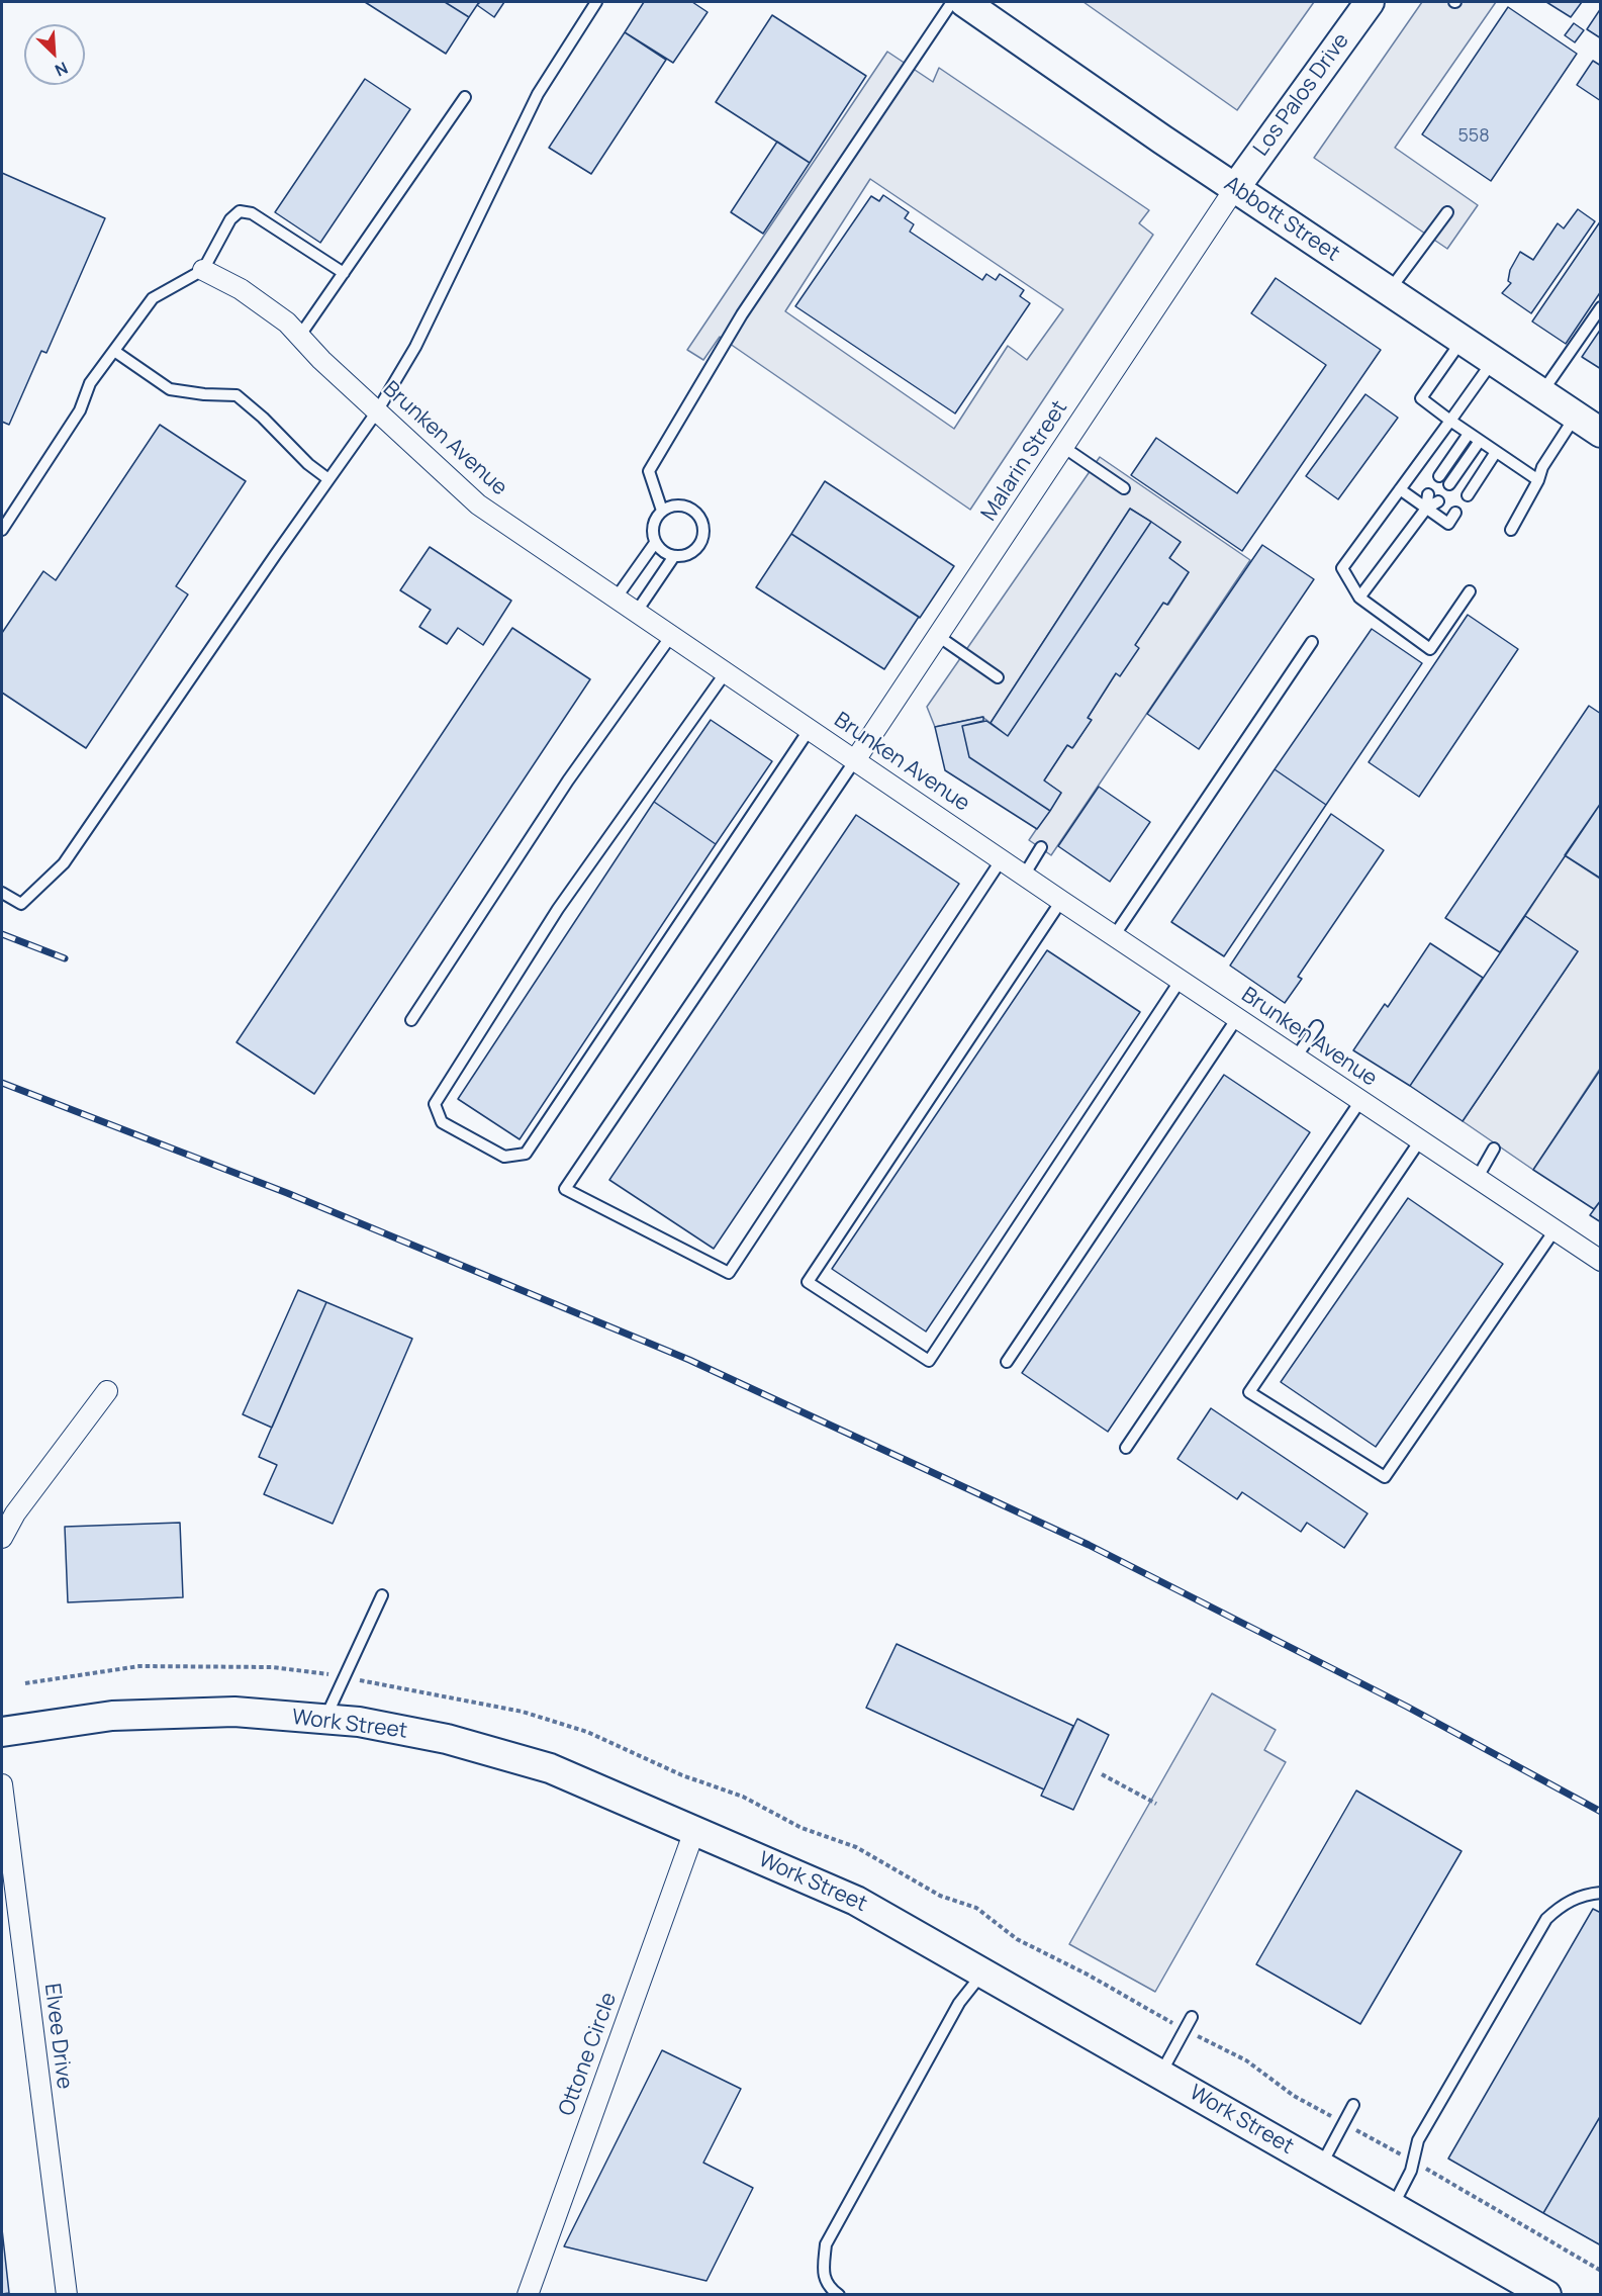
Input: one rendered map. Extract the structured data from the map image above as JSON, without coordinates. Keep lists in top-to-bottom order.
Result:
{
  "streets": {
    "street": [
      "Los Palos Drive",
      "Abbott Street",
      "Brunken Avenue",
      "Malarin Street",
      "Work Street",
      "Elvee Drive",
      "Ottone Circle"
    ]
  },
  "crossings": [
    ["Los Palos Drive", "Abbott Street"],
    ["Los Palos Drive", "Malarin Street"],
    ["Abbott Street", "Malarin Street"],
    ["Brunken Avenue", "Malarin Street"],
    ["Work Street", "Ottone Circle"]
  ],
  "house_numbers": ["558"],
  "north": "bottom right"
}
